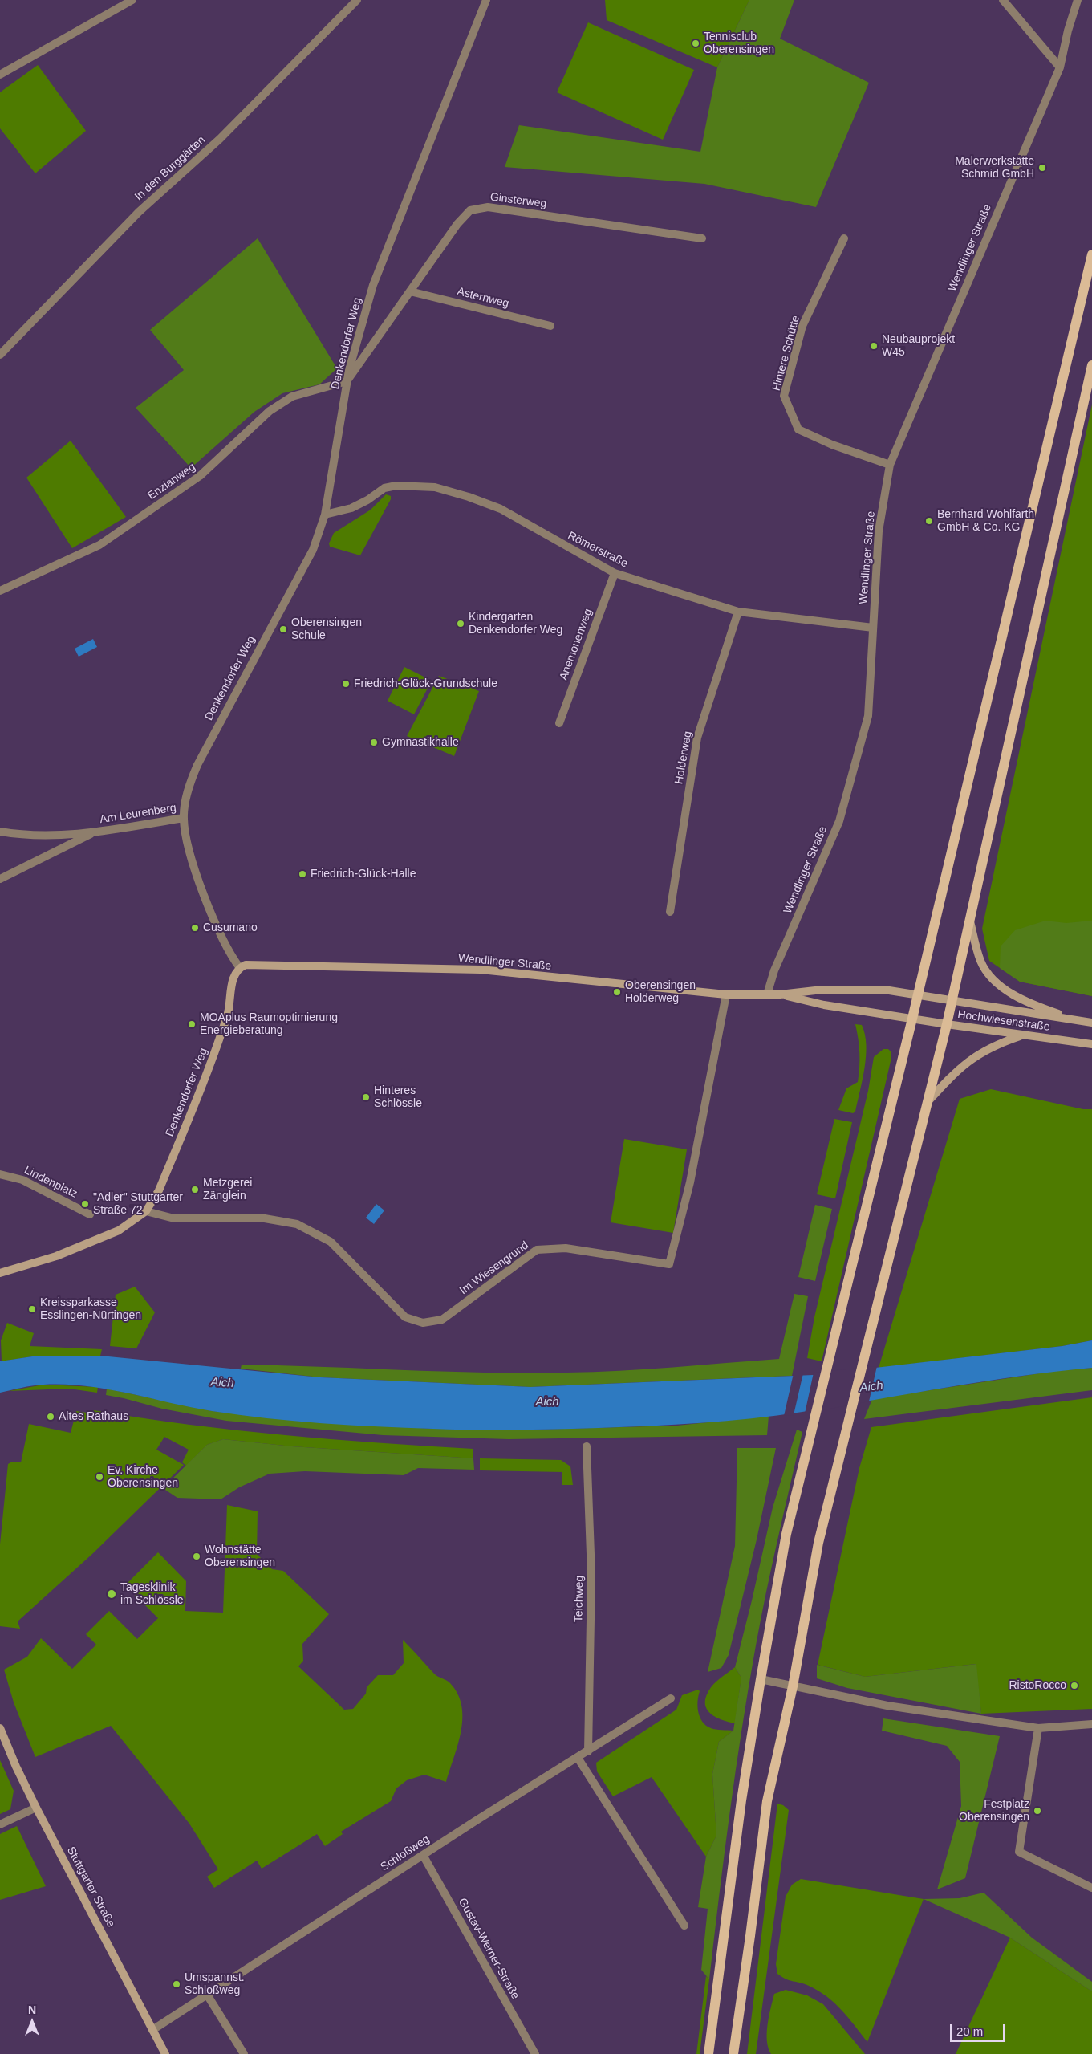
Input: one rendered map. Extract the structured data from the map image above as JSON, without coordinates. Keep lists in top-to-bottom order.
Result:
{
  "streets": {
    "main road": [
      "Wendlinger Straße",
      "Denkendorfer Weg",
      "Hochwiesenstraße",
      "Stuttgarter Straße"
    ],
    "street": [
      "In den Burggärten",
      "Ginsterweg",
      "Asternweg",
      "Hintere Schütte",
      "Enzianweg",
      "Römerstraße",
      "Anemonenweg",
      "Holderweg",
      "Am Leurenberg",
      "Lindenplatz",
      "Im Wiesengrund",
      "Teichweg",
      "Schloßweg",
      "Gustav-Werner-Straße"
    ]
  },
  "crossings": [
    ["Ginsterweg", "Asternweg"],
    ["Ginsterweg", "Denkendorfer Weg"],
    ["Ginsterweg", "Enzianweg"],
    ["Wendlinger Straße", "Denkendorfer Weg"],
    ["Wendlinger Straße", "Hintere Schütte"],
    ["Wendlinger Straße", "Römerstraße"],
    ["Wendlinger Straße", "Hochwiesenstraße"],
    ["Wendlinger Straße", "Im Wiesengrund"],
    ["Denkendorfer Weg", "Enzianweg"],
    ["Denkendorfer Weg", "Römerstraße"],
    ["Denkendorfer Weg", "Am Leurenberg"],
    ["Denkendorfer Weg", "Im Wiesengrund"],
    ["Römerstraße", "Anemonenweg"],
    ["Römerstraße", "Holderweg"],
    ["Teichweg", "Schloßweg"],
    ["Schloßweg", "Stuttgarter Straße"],
    ["Schloßweg", "Gustav-Werner-Straße"]
  ],
  "water": ["Aich"],
  "places": [
    "Tennisclub Oberensingen",
    "Malerwerkstätte Schmid GmbH",
    "Neubauprojekt W45",
    "Bernhard Wohlfarth GmbH & Co. KG",
    "Kindergarten Denkendorfer Weg",
    "Oberensingen Schule",
    "Friedrich-Glück-Grundschule",
    "Gymnastikhalle",
    "Friedrich-Glück-Halle",
    "Cusumano",
    "Oberensingen Holderweg",
    "MOAplus Raumoptimierung Energieberatung",
    "Hinteres Schlössle",
    "Metzgerei Zänglein",
    "\"Adler\" Stuttgarter Straße 72",
    "Kreissparkasse Esslingen-Nürtingen",
    "Altes Rathaus",
    "Ev. Kirche Oberensingen",
    "Wohnstätte Oberensingen",
    "Tagesklinik im Schlössle",
    "RistoRocco",
    "Festplatz Oberensingen",
    "Umspannst. Schloßweg"
  ],
  "scale_bar": "20 m",
  "north": "top"
}
